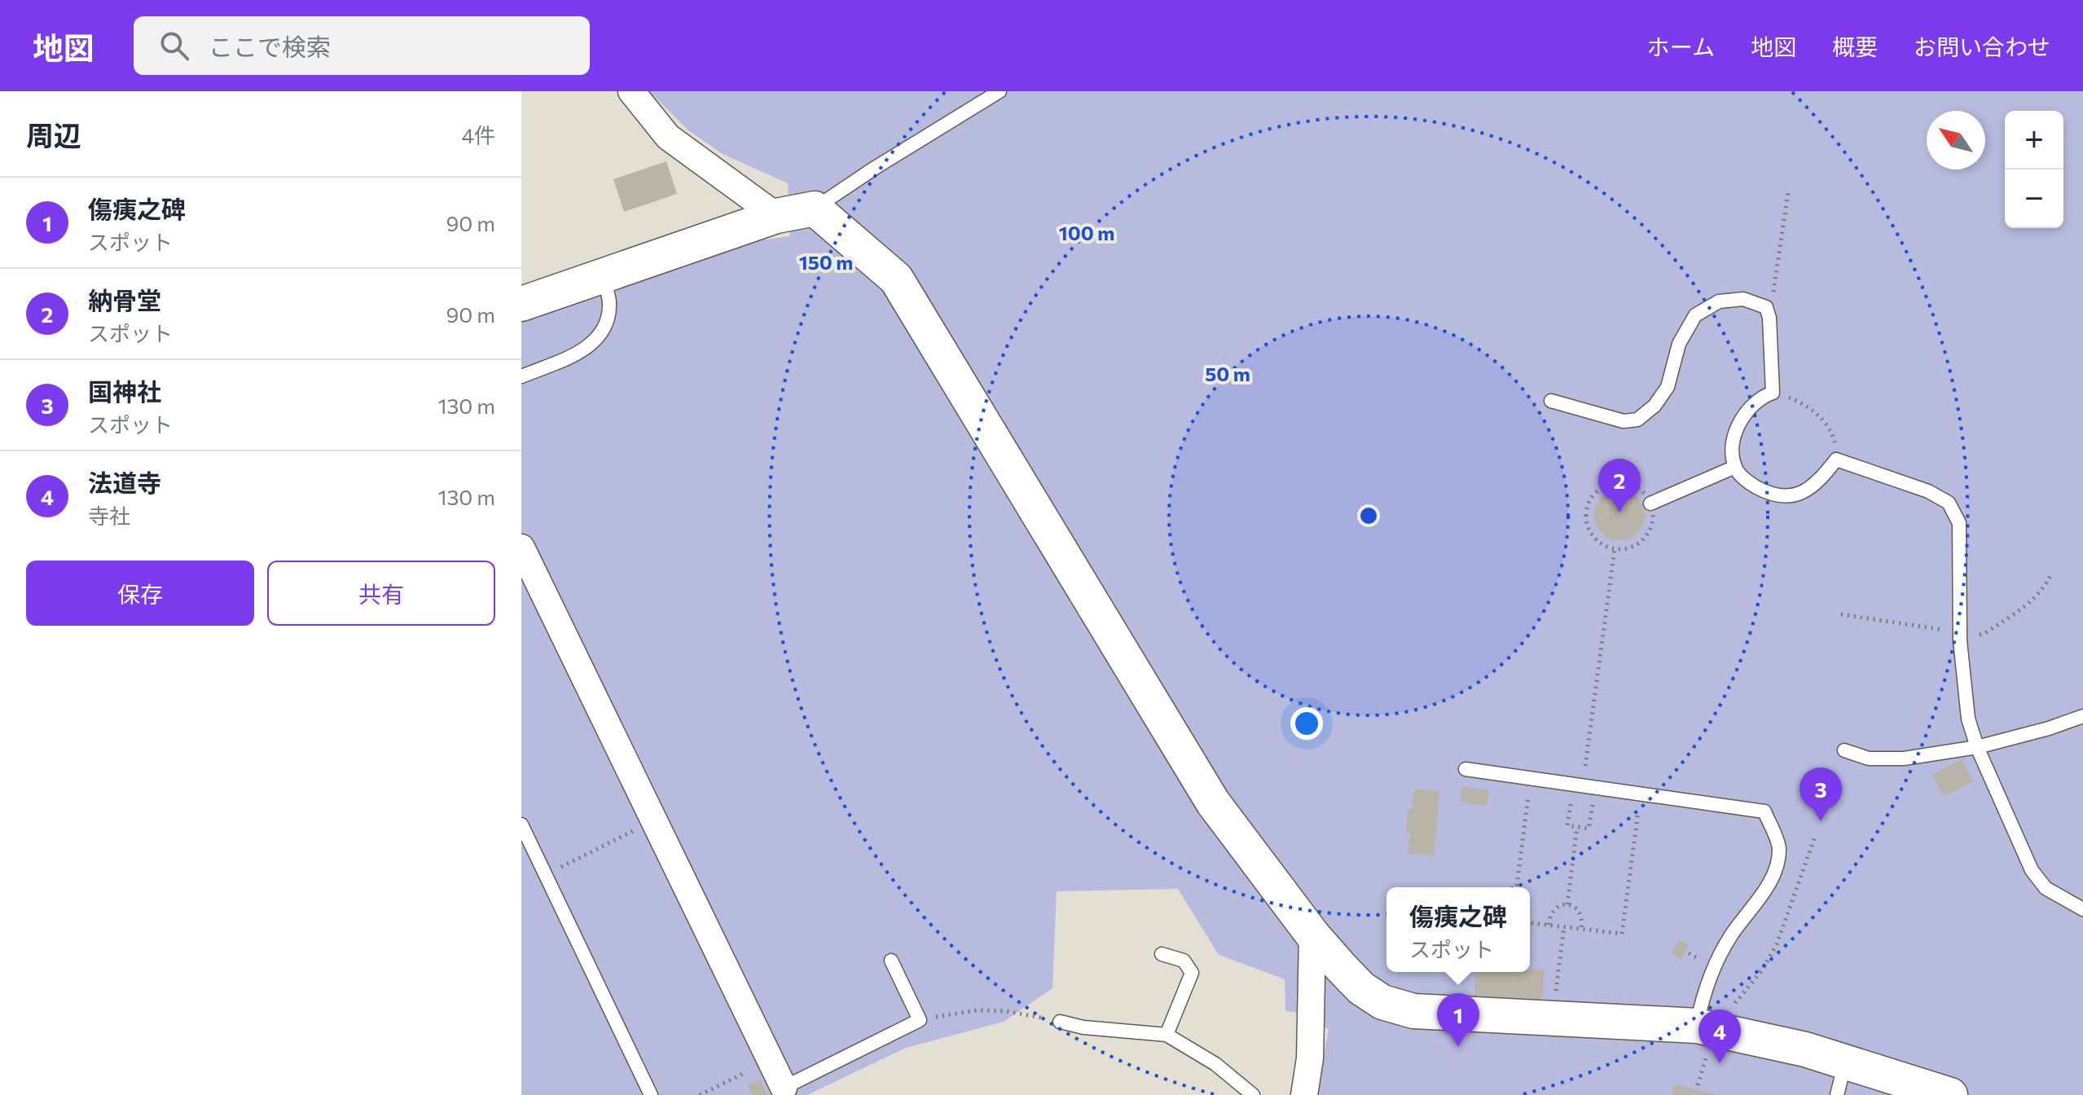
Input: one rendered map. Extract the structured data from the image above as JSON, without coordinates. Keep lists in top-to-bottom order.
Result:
{
  "north": "top left",
  "page": {
    "header": "地図",
    "search": "ここで検索",
    "nav": [
      "ホーム",
      "地図",
      "概要",
      "お問い合わせ"
    ],
    "heading": ["周辺", "4件"],
    "map_buttons": ["+", "−"],
    "list": [
      {
        "mark": "1",
        "name": "傷痍之碑",
        "note": "スポット",
        "value": "90 m"
      },
      {
        "mark": "2",
        "name": "納骨堂",
        "note": "スポット",
        "value": "90 m"
      },
      {
        "mark": "3",
        "name": "国神社",
        "note": "スポット",
        "value": "130 m"
      },
      {
        "mark": "4",
        "name": "法道寺",
        "note": "寺社",
        "value": "130 m"
      }
    ],
    "pins": [
      "2",
      "3",
      "1",
      "4"
    ],
    "buttons": ["保存", "共有"],
    "popup": ["傷痍之碑", "スポット"]
  },
  "rings": ["100 m", "150 m", "50 m"]
}
